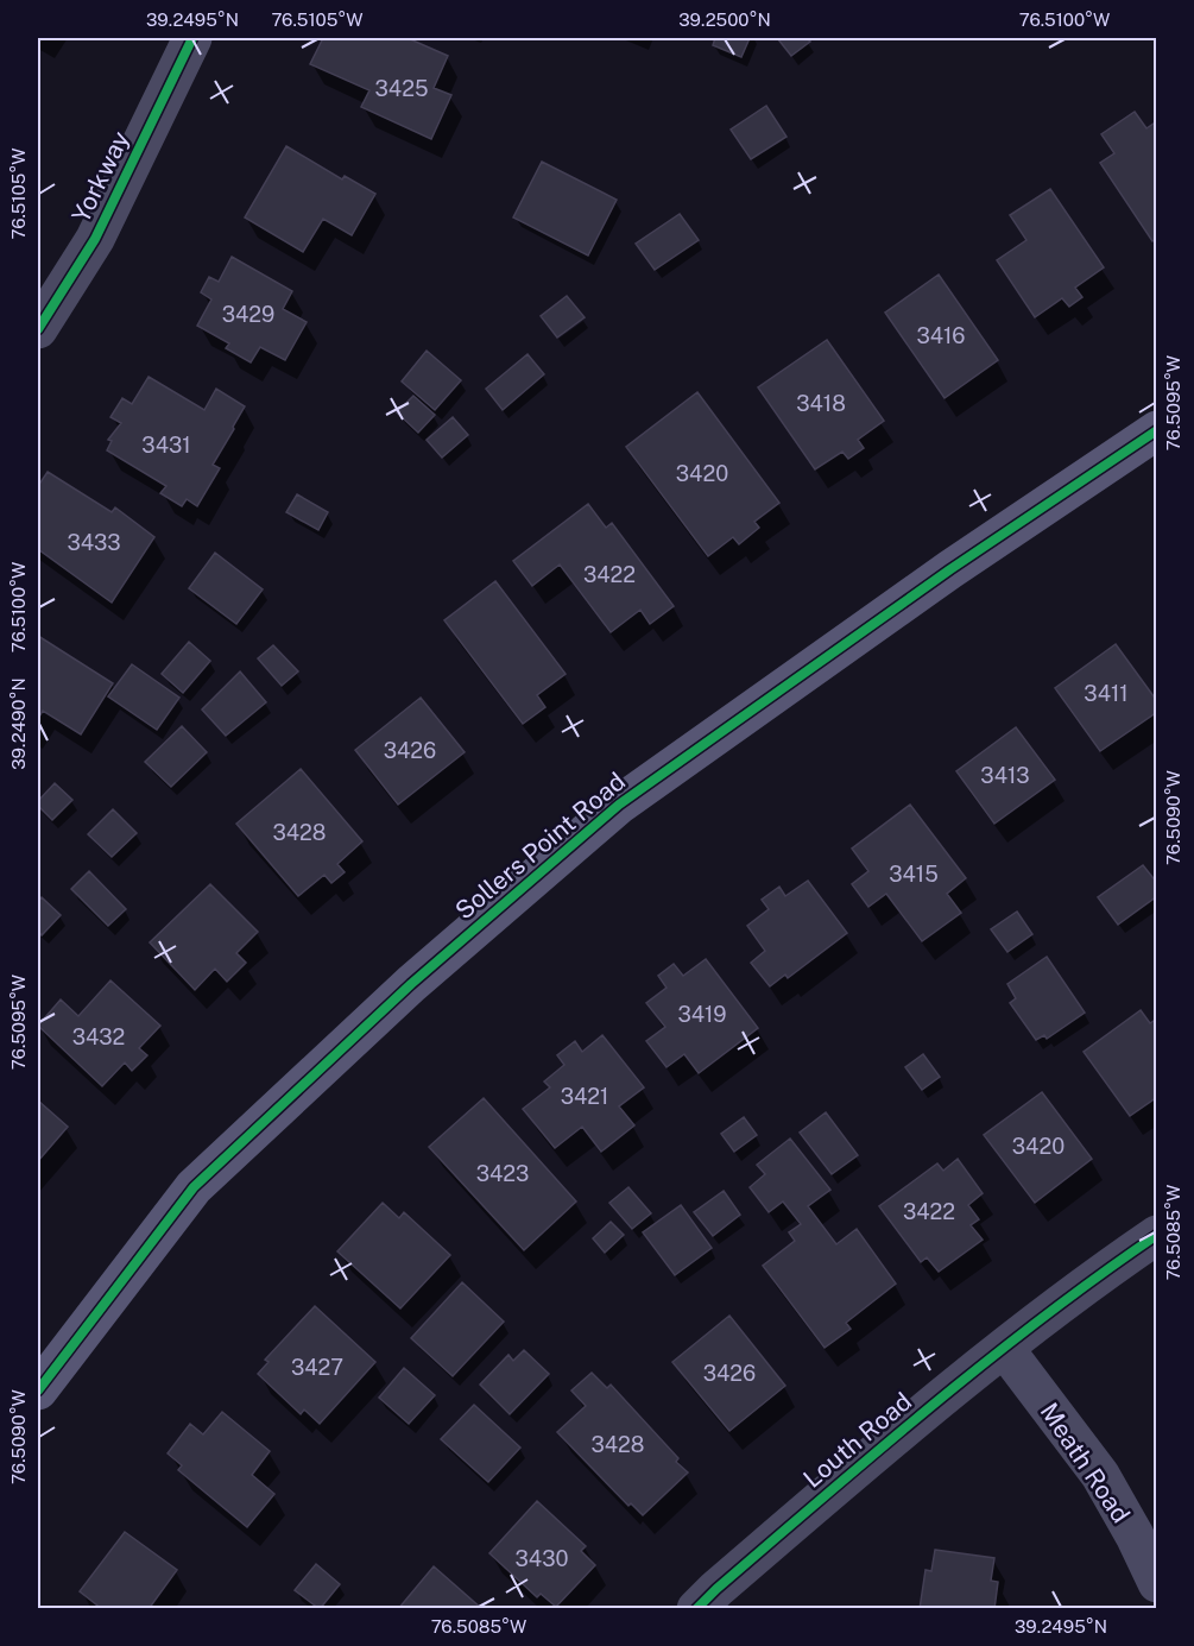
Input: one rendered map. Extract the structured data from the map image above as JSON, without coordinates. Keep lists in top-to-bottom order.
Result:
{
  "streets": {
    "main road": ["Sollers Point Road"],
    "street": ["Yorkway", "Louth Road", "Meath Road"]
  },
  "crossings": [
    ["Louth Road", "Meath Road"]
  ],
  "house_numbers": [
    "3425",
    "3429",
    "3416",
    "3418",
    "3431",
    "3420",
    "3433",
    "3422",
    "3411",
    "3426",
    "3413",
    "3428",
    "3415",
    "3419",
    "3432",
    "3421",
    "3420",
    "3423",
    "3422",
    "3427",
    "3426",
    "3428",
    "3430"
  ],
  "coordinates": [
    "39.2495°N",
    "76.5105°W",
    "39.2500°N",
    "76.5100°W",
    "76.5095°W",
    "39.2490°N",
    "76.5090°W",
    "76.5085°W"
  ]
}
